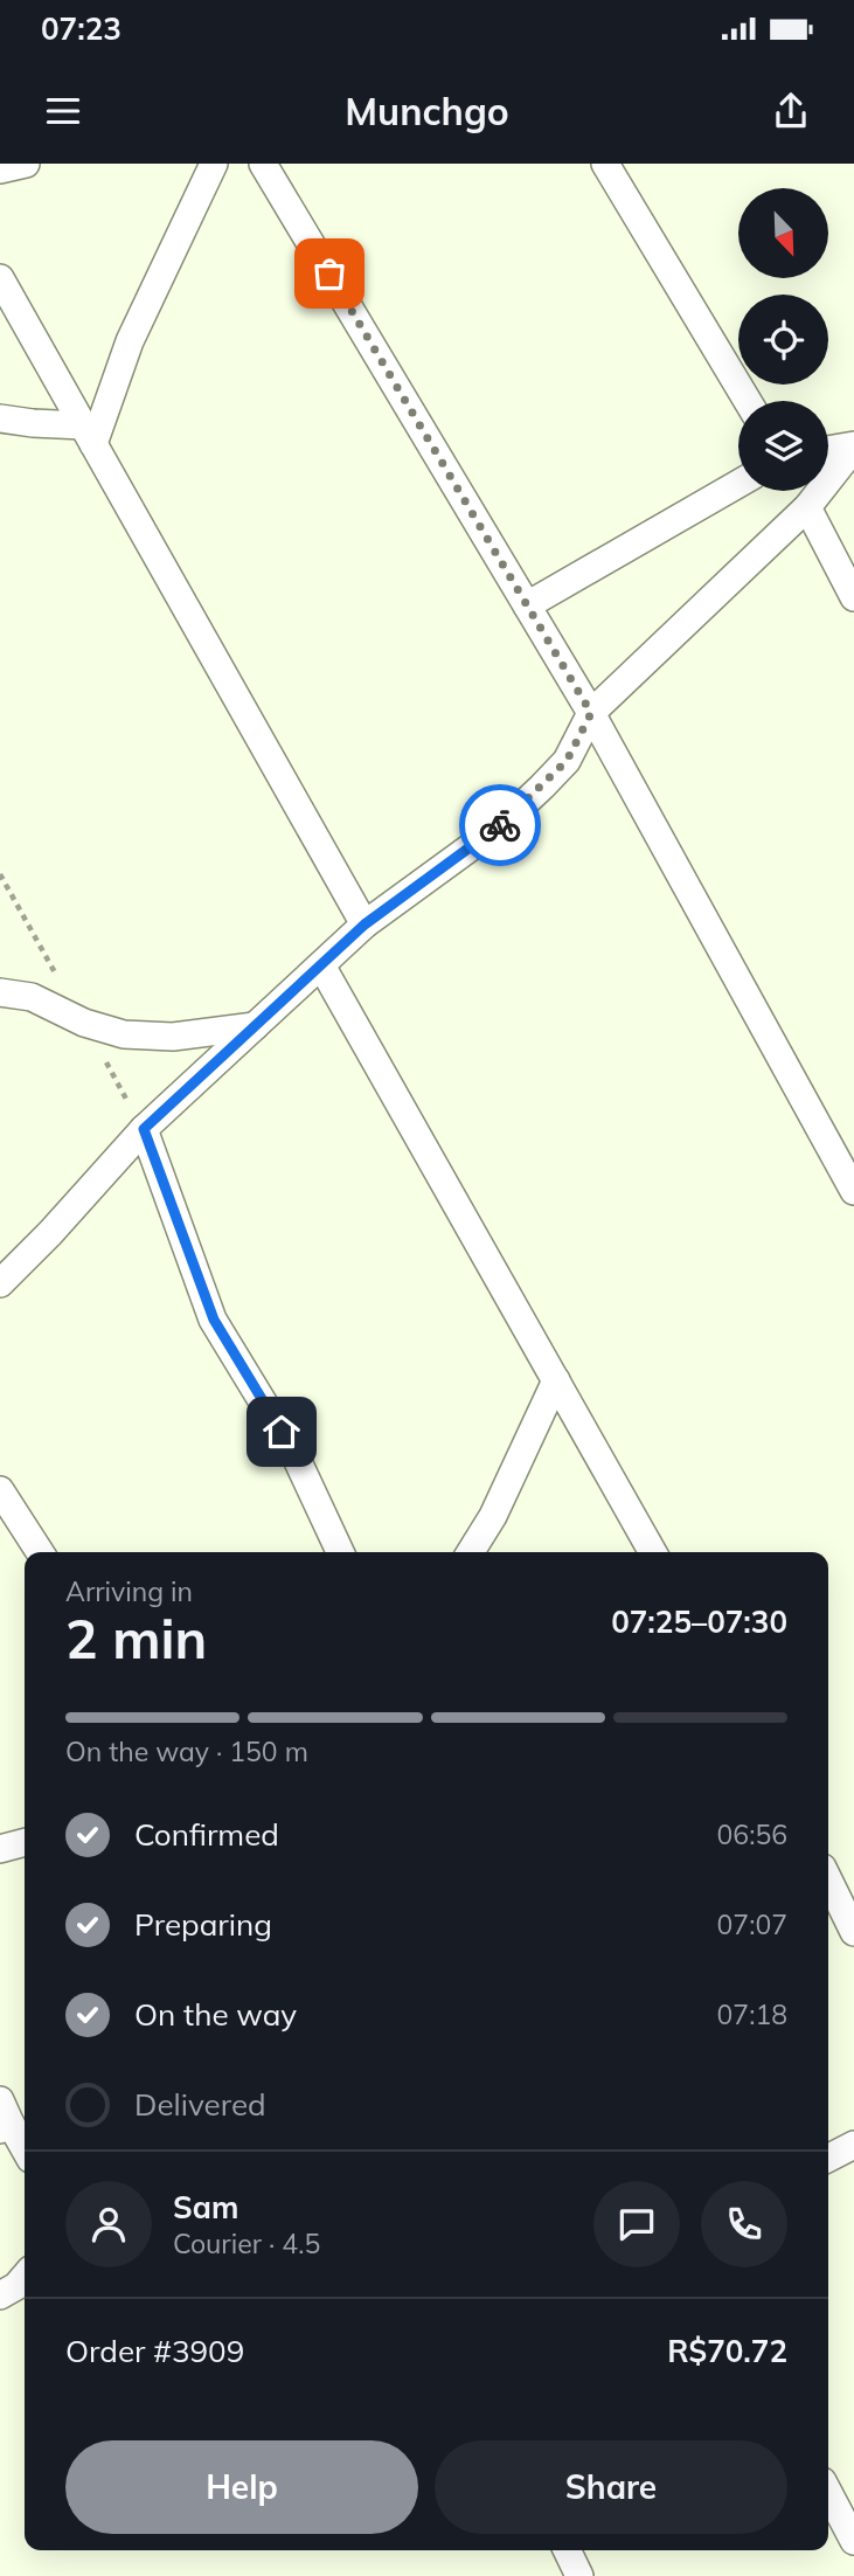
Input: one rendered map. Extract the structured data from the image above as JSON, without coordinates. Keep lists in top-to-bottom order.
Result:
{
  "north": "bottom right",
  "page": {
    "status": "07:23",
    "header": "Munchgo",
    "heading": ["2 min", "Arriving in", "07:25–07:30"],
    "panel": [
      "Sam",
      "Courier · 4.5",
      "Order #3909",
      "R$70.72"
    ],
    "bar": "On the way · 150 m",
    "list": [
      ["Confirmed", "06:56"],
      ["Preparing", "07:07"],
      ["On the way", "07:18"],
      "Delivered"
    ],
    "buttons": ["Help", "Share"]
  }
}
